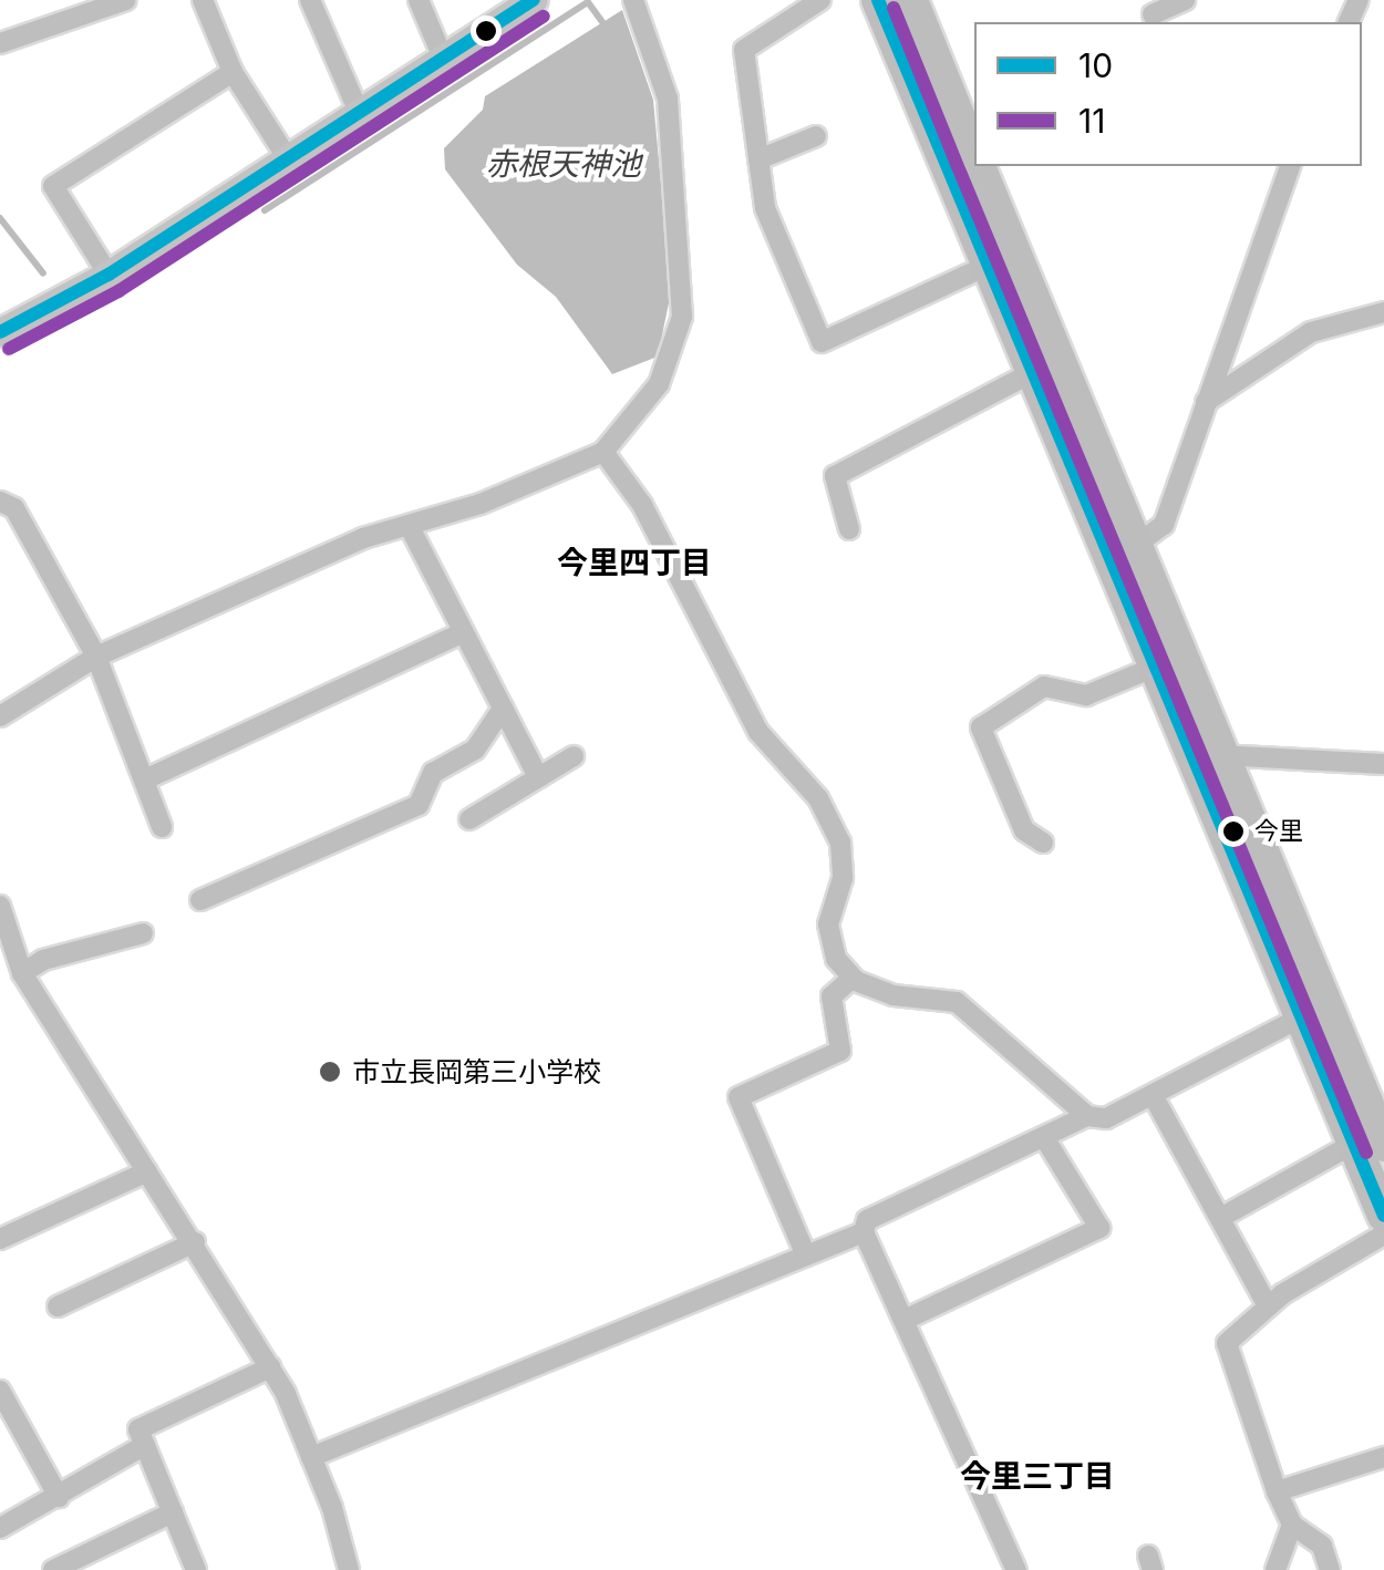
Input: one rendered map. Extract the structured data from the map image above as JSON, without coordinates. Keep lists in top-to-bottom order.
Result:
{
  "districts": ["今里四丁目", "今里三丁目"],
  "water": ["赤根天神池"],
  "places": ["今里", "市立長岡第三小学校"],
  "lines": ["transit line 10", "transit line 11"],
  "legend": ["10", "11"]
}
